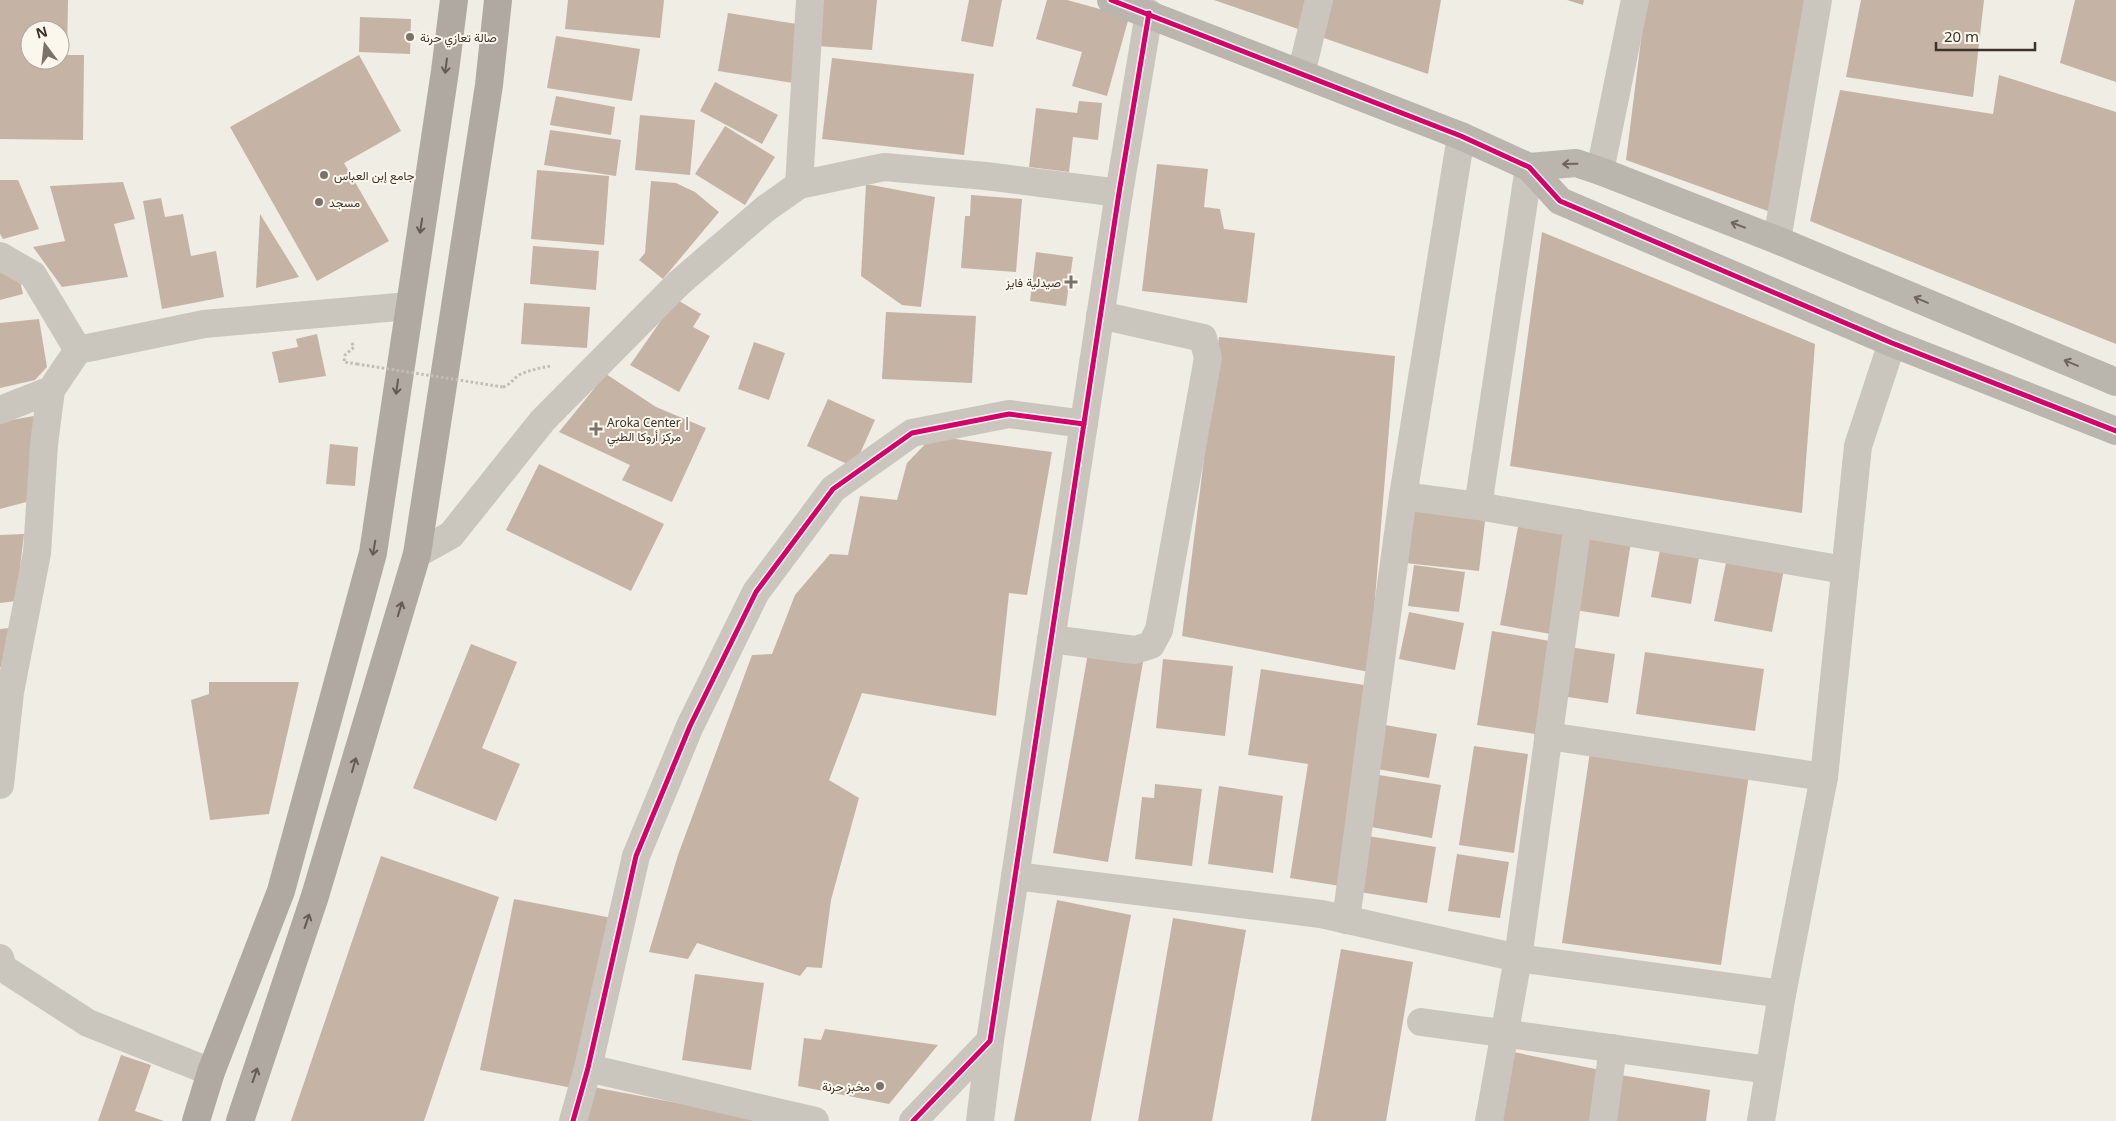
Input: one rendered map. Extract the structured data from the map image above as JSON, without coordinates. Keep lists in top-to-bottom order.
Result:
{
  "places": {
    "other": [
      "صالة تعازي حرنة",
      "جامع إبن العباس",
      "مسجد",
      "مخبز حرنة"
    ],
    "health": ["صيدلية فايز", "Aroka Center | مركز أروكا الطبي"]
  },
  "scale_bar": "20 m",
  "north": "top"
}
